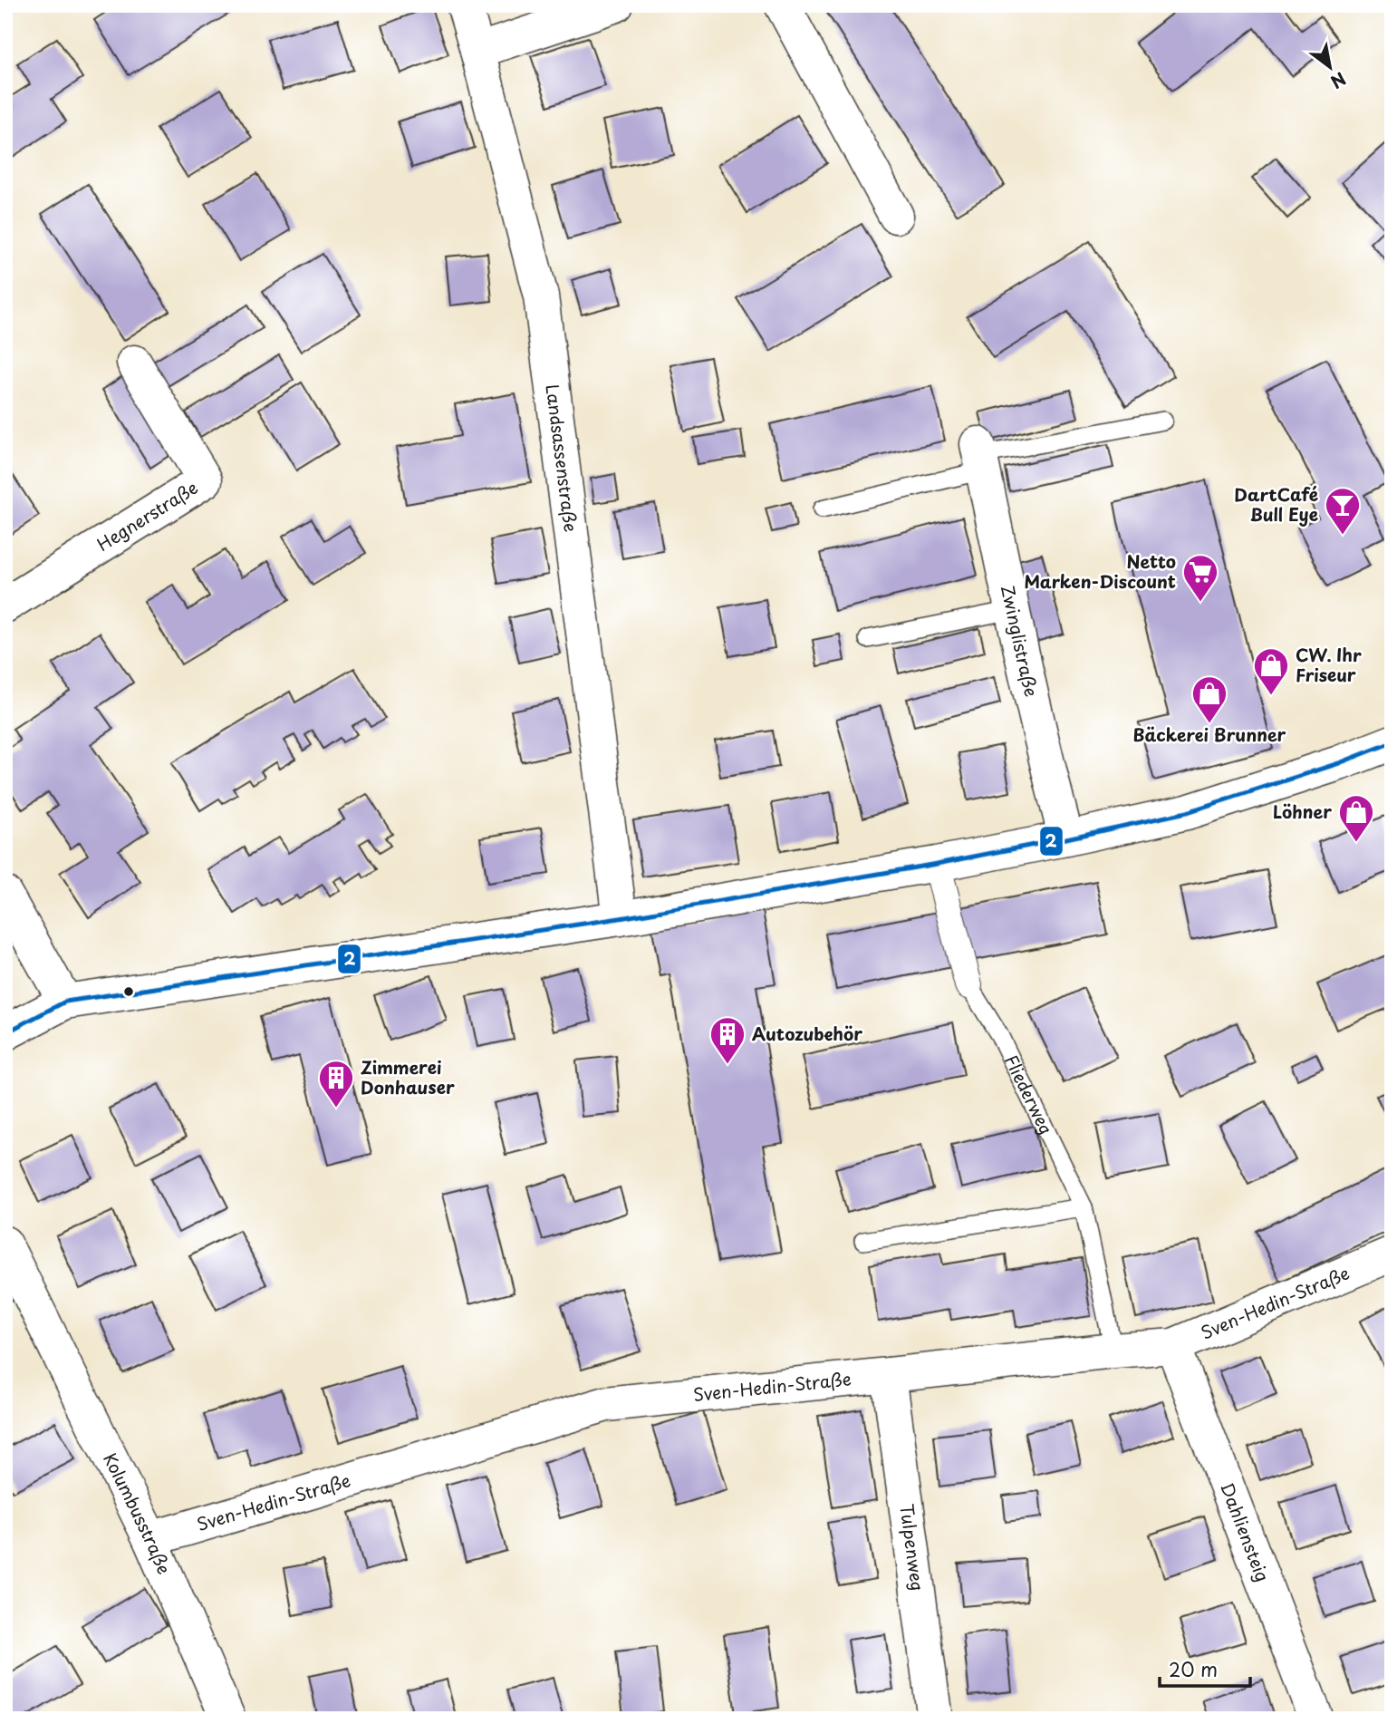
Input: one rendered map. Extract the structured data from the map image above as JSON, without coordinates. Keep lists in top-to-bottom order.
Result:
{
  "streets": {
    "street": [
      "Landsassenstraße",
      "Hegnerstraße",
      "Zwinglistraße",
      "Sven-Hedin-Straße",
      "Kolumbusstraße",
      "Dahliensteig",
      "Tulpenweg"
    ],
    "lane": ["Fliederweg"]
  },
  "crossings": [
    ["Fliederweg", "Sven-Hedin-Straße"],
    ["Sven-Hedin-Straße", "Kolumbusstraße"],
    ["Sven-Hedin-Straße", "Dahliensteig"],
    ["Sven-Hedin-Straße", "Tulpenweg"]
  ],
  "places": {
    "bar": ["DartCafé Bull Eye"],
    "supermarket": ["Netto Marken-Discount"],
    "shop": ["CW. Ihr Friseur", "Bäckerei Brunner", "Löhner"],
    "building": ["Autozubehör", "Zimmerei Donhauser"]
  },
  "lines": ["transit line 2"],
  "scale_bar": "20 m",
  "north": "bottom right"
}
